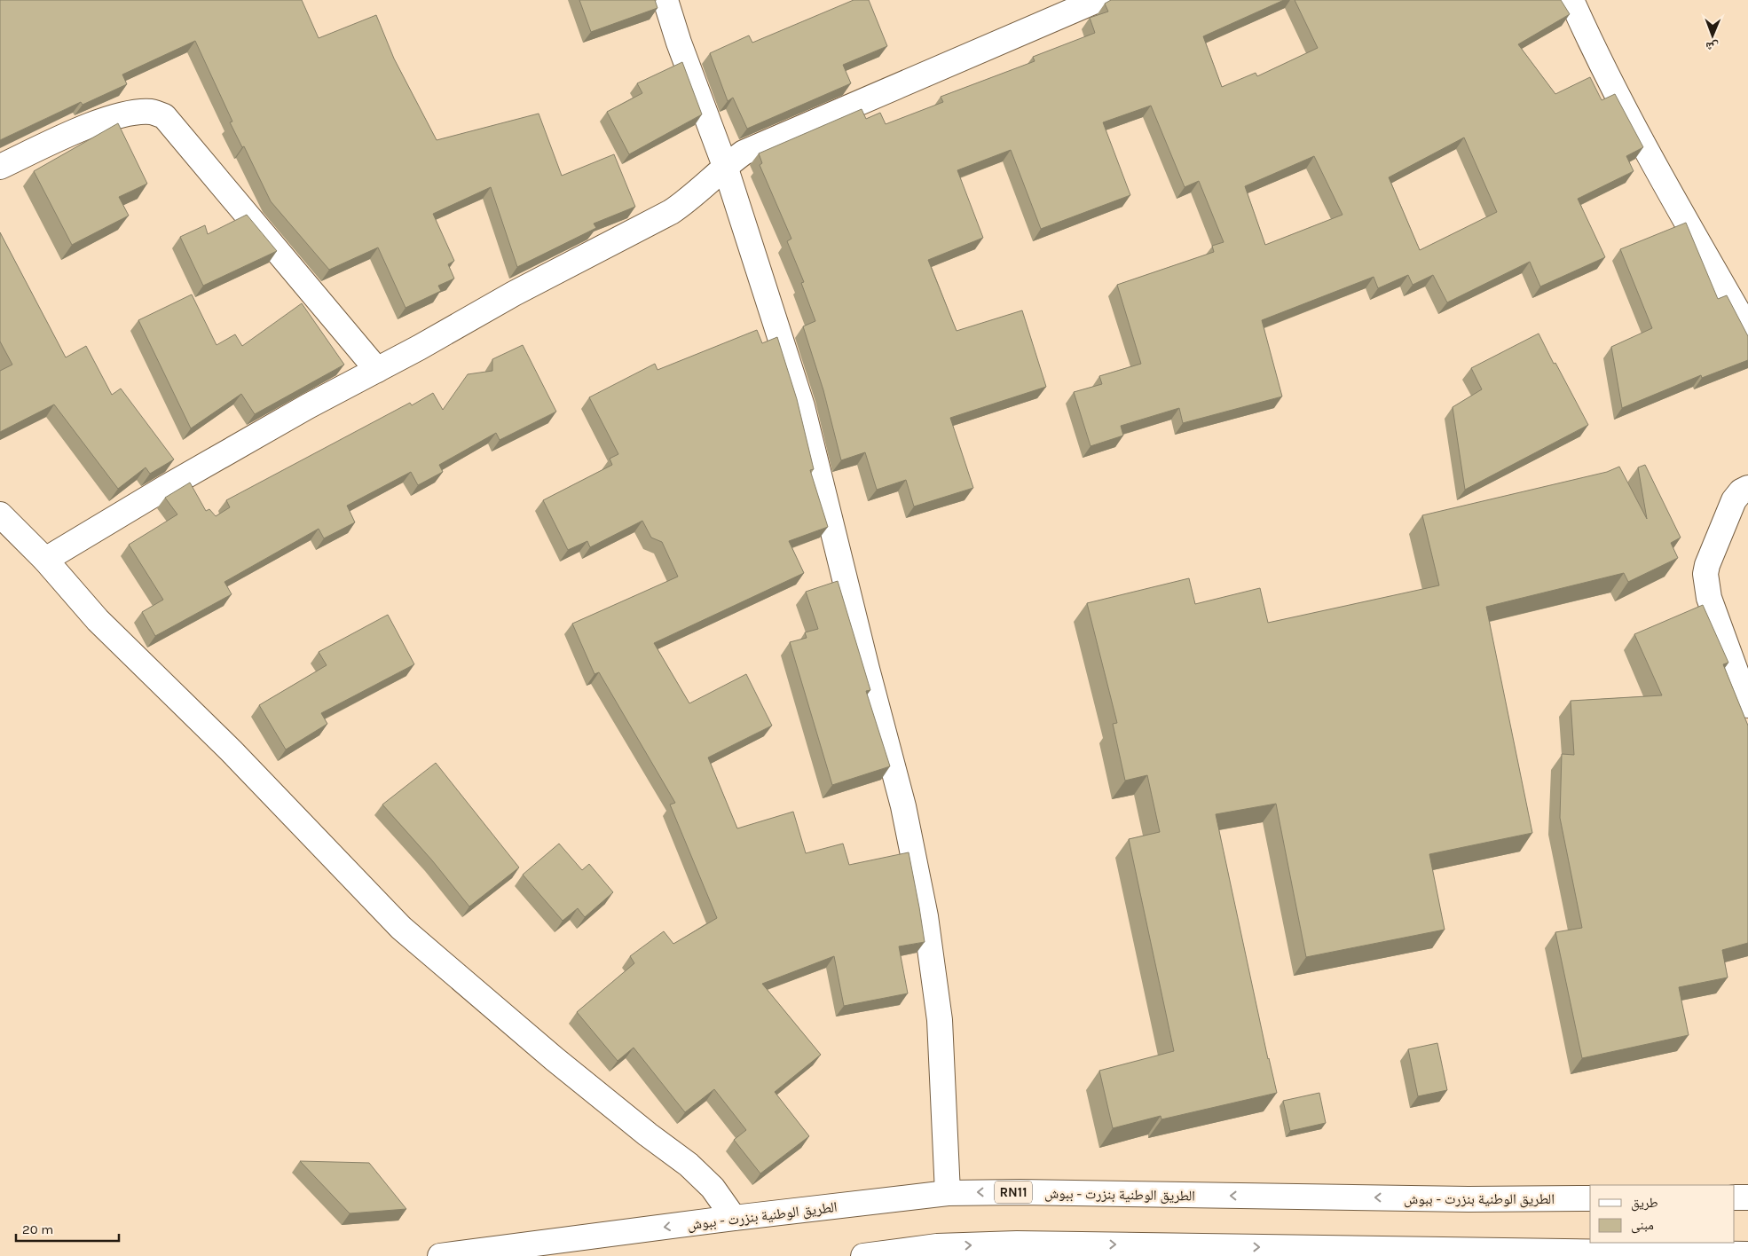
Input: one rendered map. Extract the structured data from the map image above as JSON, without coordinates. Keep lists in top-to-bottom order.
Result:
{
  "streets": {
    "street": ["RN11", "الطريق الوطنية بنزرت - ببوش"]
  },
  "legend": ["طريق", "مبنى"],
  "scale_bar": "20 m",
  "north": "bottom"
}
